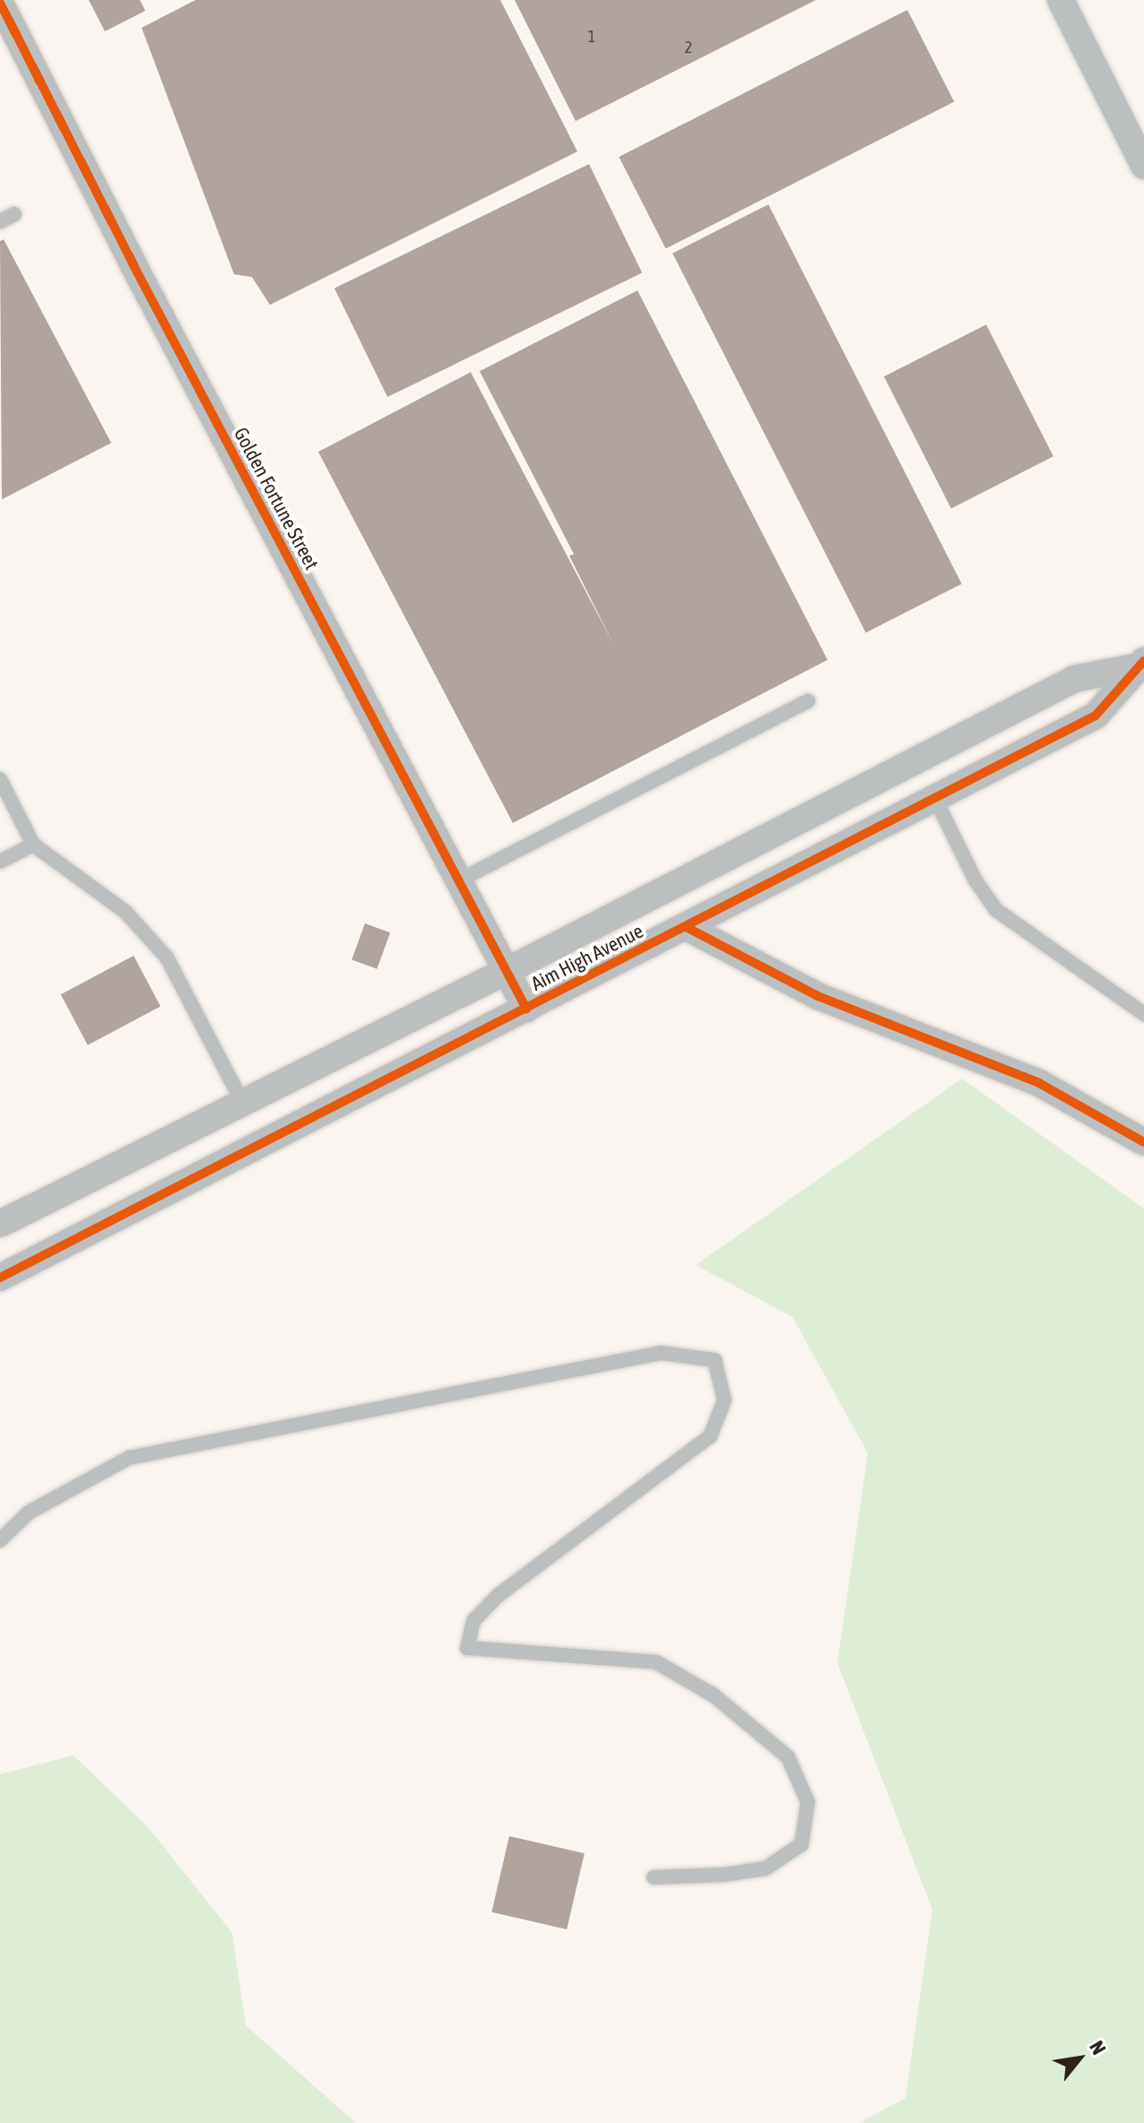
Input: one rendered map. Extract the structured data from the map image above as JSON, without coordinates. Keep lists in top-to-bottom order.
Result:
{
  "streets": {
    "street": ["Golden Fortune Street", "Aim High Avenue"]
  },
  "crossings": [
    ["Golden Fortune Street", "Aim High Avenue"]
  ],
  "house_numbers": ["1", "2"],
  "north": "top right"
}
